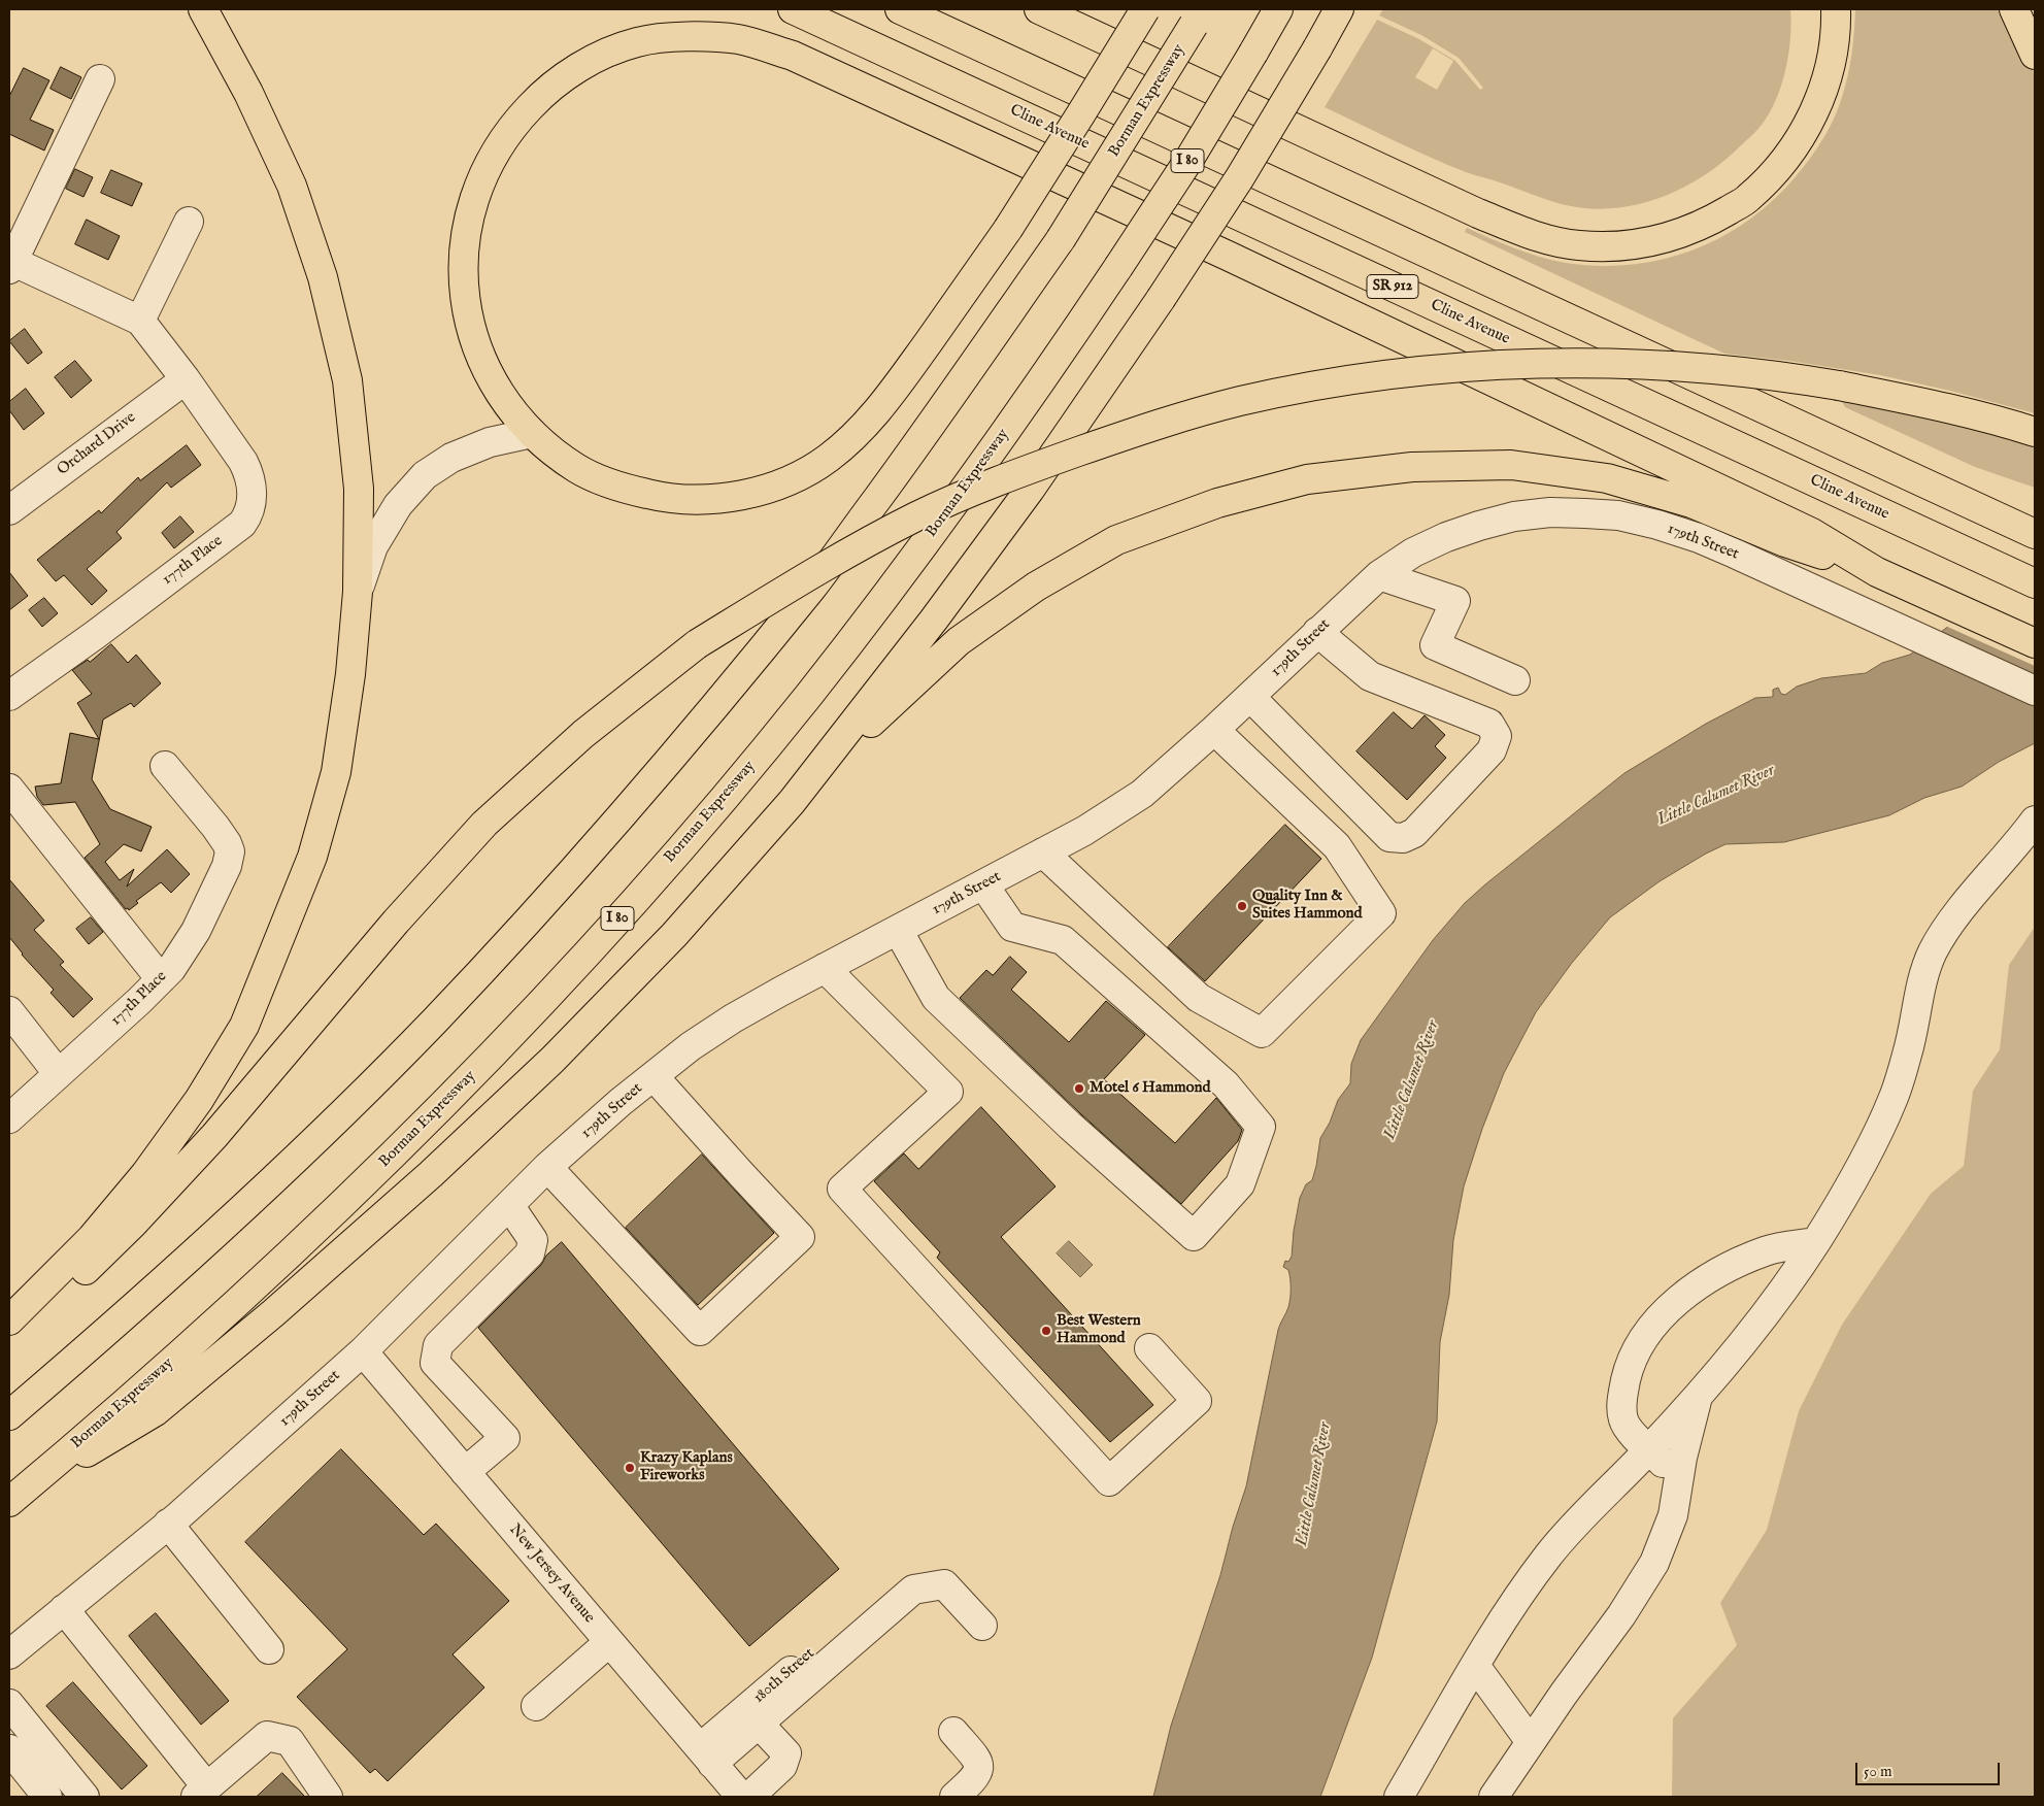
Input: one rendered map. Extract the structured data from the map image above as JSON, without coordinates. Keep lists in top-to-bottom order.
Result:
{
  "streets": {
    "highway": [
      "Borman Expressway",
      "Cline Avenue",
      "I 80",
      "SR 912"
    ],
    "street": [
      "Orchard Drive",
      "179th Street",
      "177th Place",
      "New Jersey Avenue",
      "180th Street"
    ]
  },
  "crossings": [
    ["Orchard Drive", "177th Place"],
    ["179th Street", "New Jersey Avenue"],
    ["New Jersey Avenue", "180th Street"]
  ],
  "water": ["Little Calumet River"],
  "places": [
    "Quality Inn & Suites Hammond",
    "Motel 6 Hammond",
    "Best Western Hammond",
    "Krazy Kaplans Fireworks"
  ],
  "scale_bar": "50 m"
}
